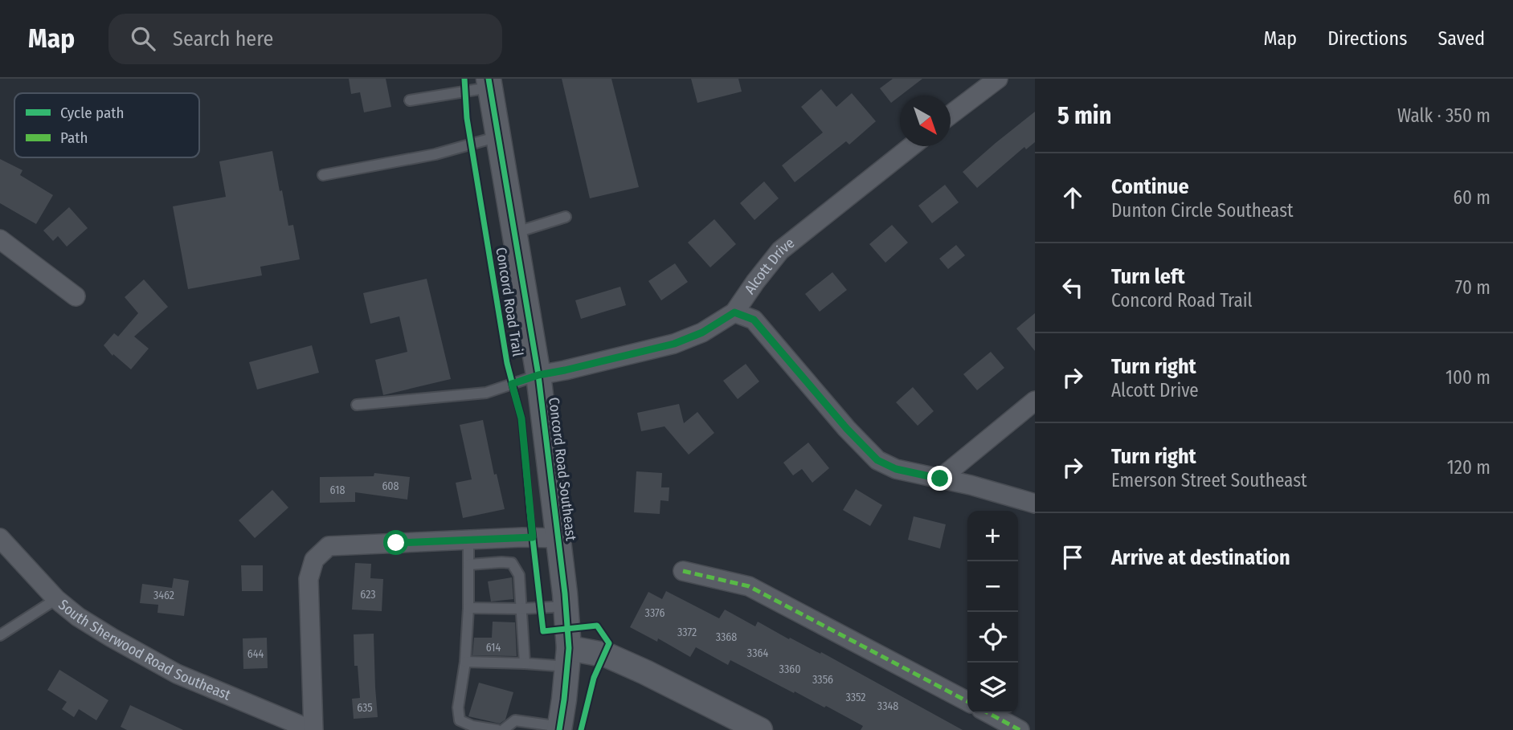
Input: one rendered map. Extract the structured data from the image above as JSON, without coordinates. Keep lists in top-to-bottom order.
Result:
{
  "streets": {
    "street": ["Alcott Drive", "Concord Road Southeast", "South Sherwood Road Southeast"],
    "cycle path": ["Concord Road Trail"]
  },
  "crossings": [
    ["Alcott Drive", "Concord Road Southeast"]
  ],
  "house_numbers": [
    "608",
    "618",
    "623",
    "3462",
    "3376",
    "3372",
    "3368",
    "614",
    "3364",
    "644",
    "3360",
    "3356",
    "3352",
    "3348",
    "635"
  ],
  "legend": ["Cycle path", "Path"],
  "north": "bottom right",
  "page": {
    "header": "Map",
    "search": "Search here",
    "nav": ["Map", "Directions", "Saved"],
    "heading": ["5 min", "Walk · 350 m"],
    "list": [
      ["Continue", "Dunton Circle Southeast", "60 m"],
      ["Turn left", "Concord Road Trail", "70 m"],
      ["Turn right", "Alcott Drive", "100 m"],
      ["Turn right", "Emerson Street Southeast", "120 m"],
      "Arrive at destination"
    ],
    "map_buttons": ["+", "−"]
  }
}
